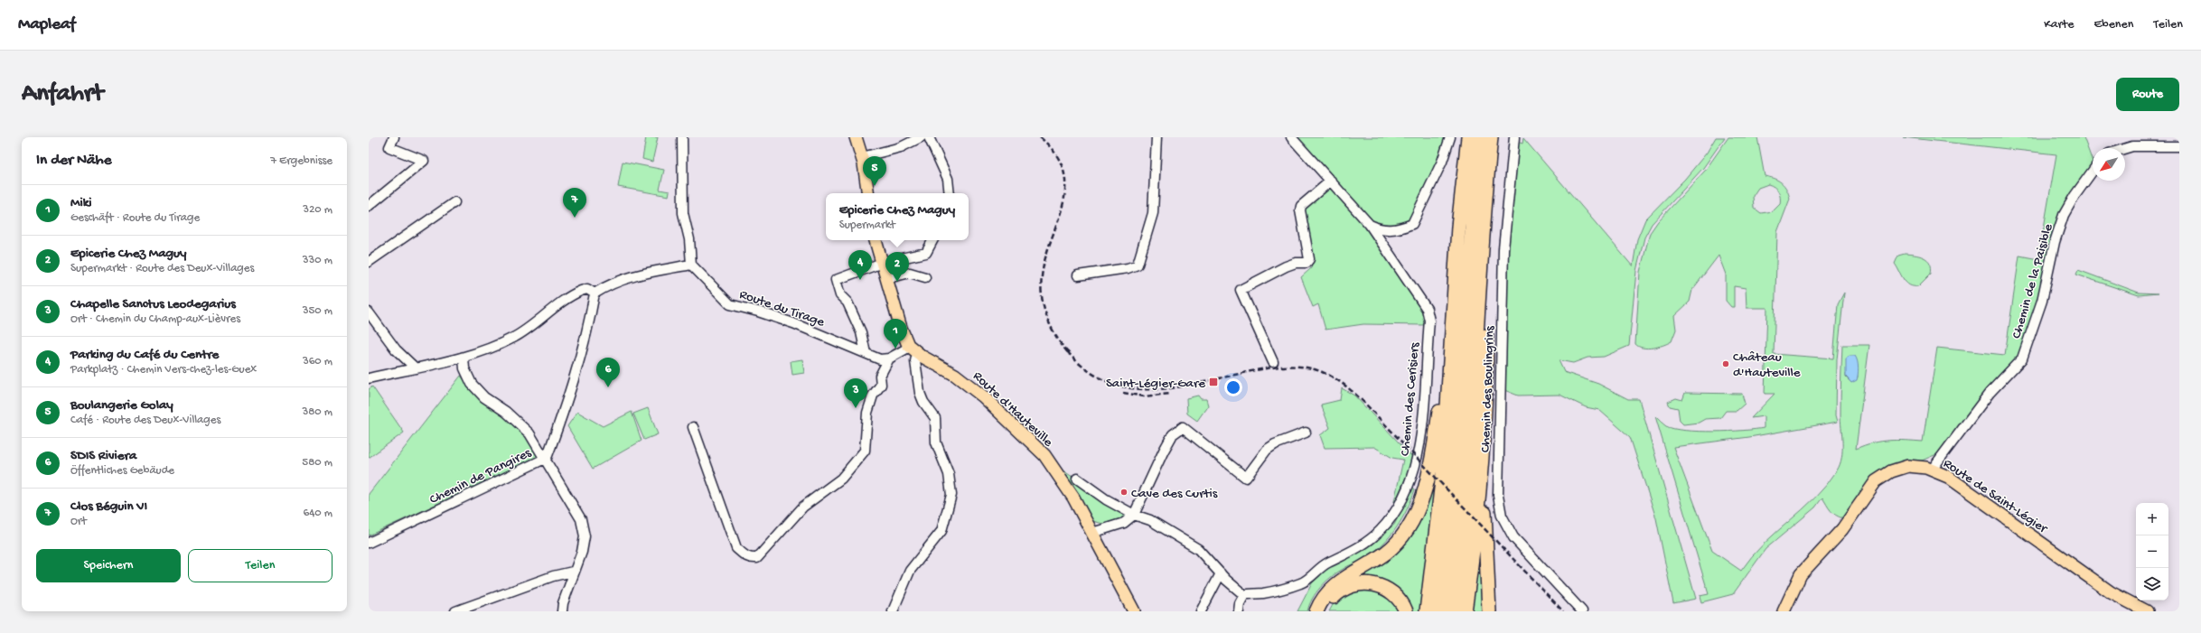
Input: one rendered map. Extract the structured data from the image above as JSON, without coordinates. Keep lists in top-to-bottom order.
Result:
{
  "streets": {
    "main road": ["Route d'Hauteville", "Route de Saint-Légier"],
    "street": [
      "Chemin de la Paisible",
      "Route du Tirage",
      "Chemin des Boulingrins",
      "Chemin des Cerisiers",
      "Chemin de Pangires"
    ]
  },
  "crossings": [
    ["Chemin de la Paisible", "Route de Saint-Légier"]
  ],
  "places": {
    "other": ["Château d'Hauteville", "Cave des Curtis"],
    "transit": ["Saint-Légier-Gare"]
  },
  "north": "bottom left",
  "page": {
    "header": "Mapleaf",
    "nav": ["Karte", "Ebenen", "Teilen"],
    "buttons": [
      "Route",
      ["Speichern", "Teilen"]
    ],
    "title": "Anfahrt",
    "heading": ["In der Nähe", "7 Ergebnisse"],
    "pins": [
      "5",
      "7",
      "4",
      "2",
      "1",
      "6",
      "3"
    ],
    "list": [
      {
        "mark": "1",
        "name": "Miki",
        "note": "Geschäft · Route du Tirage",
        "value": "320 m"
      },
      {
        "mark": "2",
        "name": "Epicerie Chez Maguy",
        "note": "Supermarkt · Route des Deux-Villages",
        "value": "330 m"
      },
      {
        "mark": "3",
        "name": "Chapelle Sanctus Leodegarius",
        "note": "Ort · Chemin du Champ-aux-Lièvres",
        "value": "350 m"
      },
      {
        "mark": "4",
        "name": "Parking du Café du Centre",
        "note": "Parkplatz · Chemin Vers-chez-les-Guex",
        "value": "360 m"
      },
      {
        "mark": "5",
        "name": "Boulangerie Golay",
        "note": "Café · Route des Deux-Villages",
        "value": "380 m"
      },
      {
        "mark": "6",
        "name": "SDIS Riviera",
        "note": "Öffentliches Gebäude",
        "value": "580 m"
      },
      {
        "mark": "7",
        "name": "Clos Béguin VI",
        "note": "Ort",
        "value": "640 m"
      }
    ],
    "popup": ["Epicerie Chez Maguy", "Supermarkt"],
    "map_buttons": ["+", "−"]
  }
}
